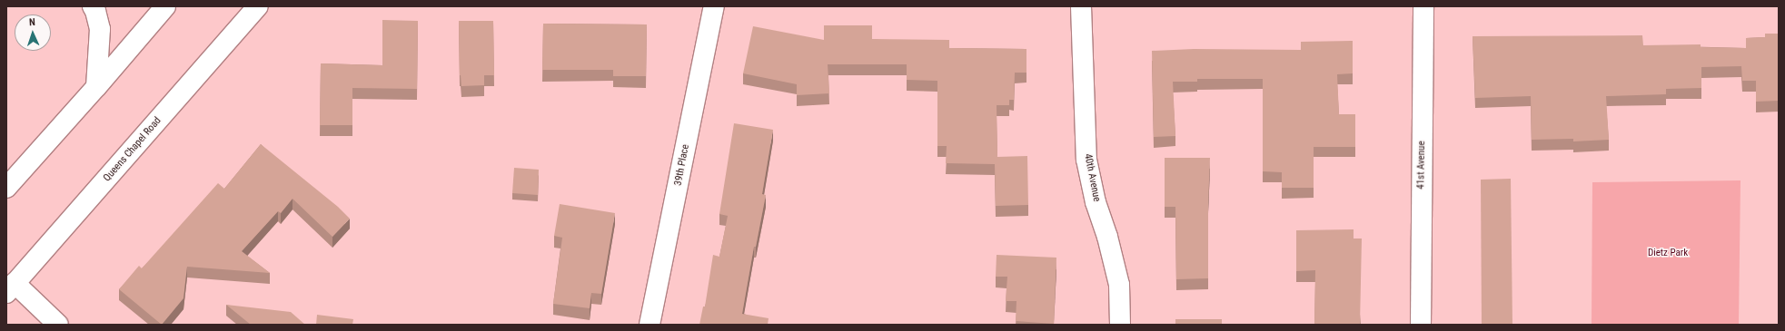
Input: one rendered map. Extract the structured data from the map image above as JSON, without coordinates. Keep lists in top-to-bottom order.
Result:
{
  "streets": {
    "street": [
      "Queens Chapel Road",
      "39th Place",
      "41st Avenue",
      "40th Avenue"
    ]
  },
  "parks": ["Dietz Park"],
  "north": "top"
}
